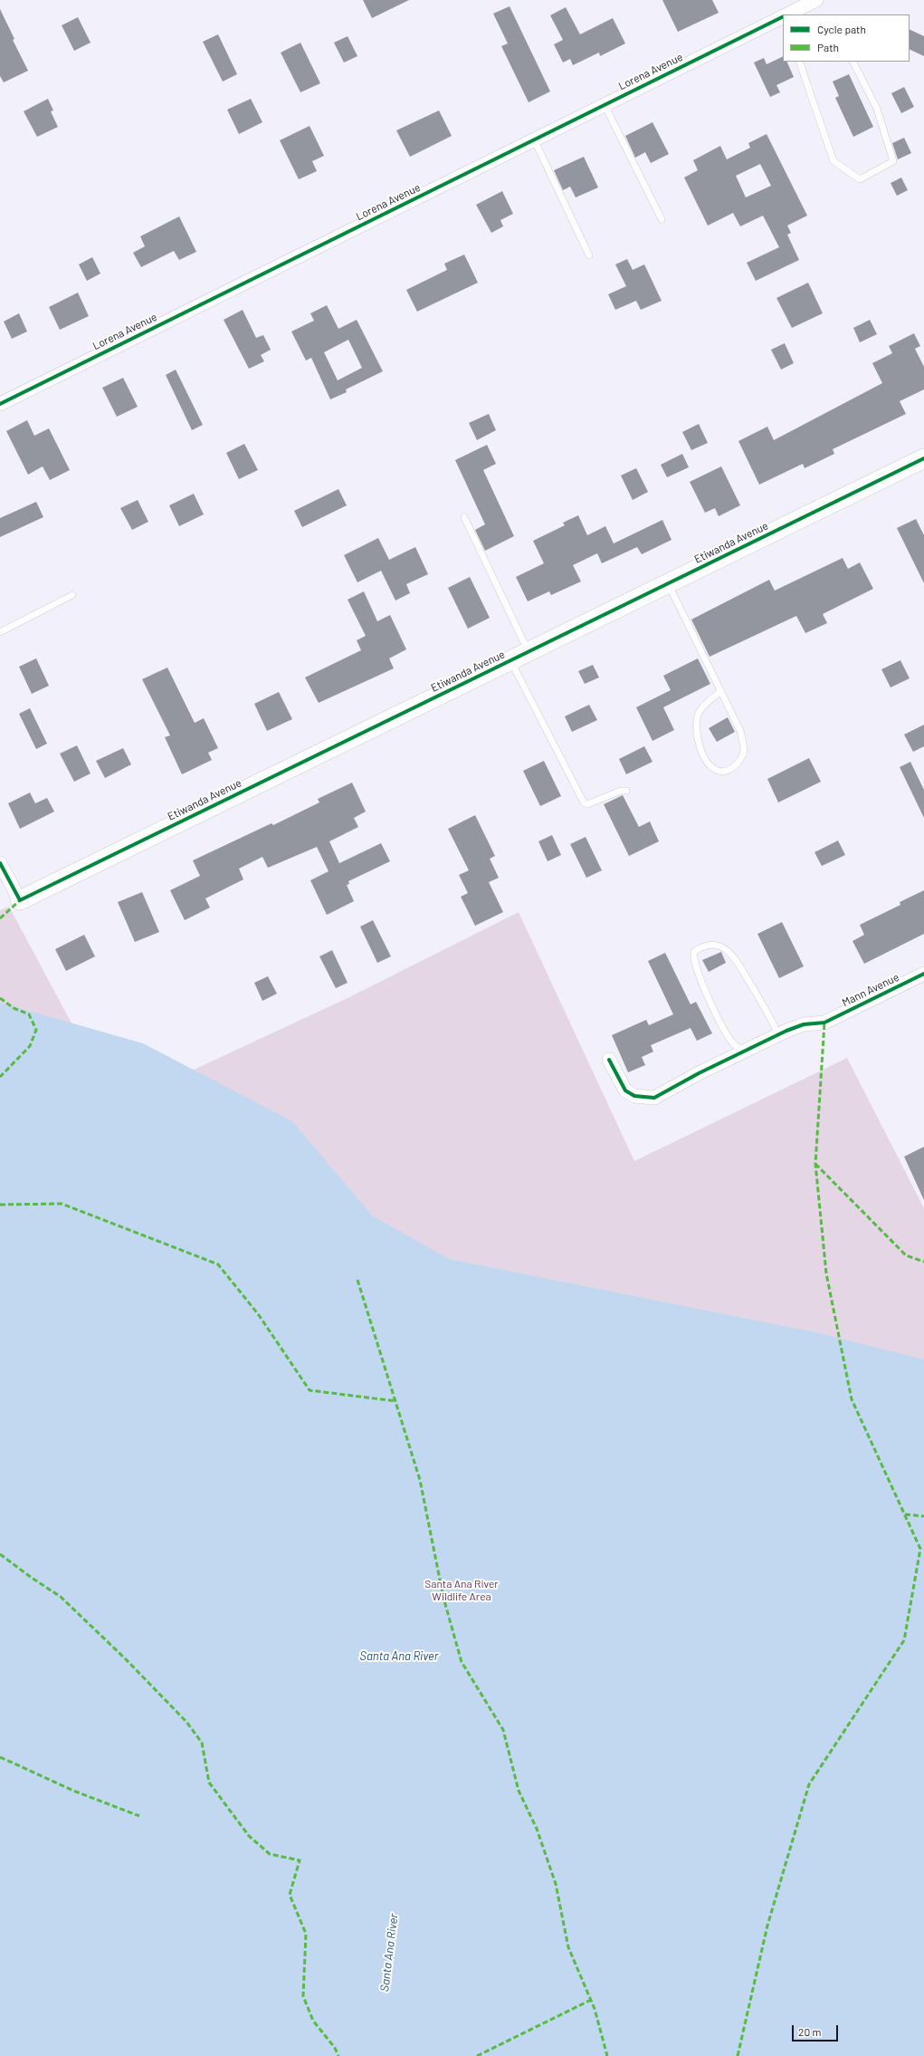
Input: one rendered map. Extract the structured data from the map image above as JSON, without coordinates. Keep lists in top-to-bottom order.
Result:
{
  "streets": {
    "street": ["Lorena Avenue", "Etiwanda Avenue", "Mann Avenue"]
  },
  "water": ["Santa Ana River"],
  "parks": ["Santa Ana River Wildlife Area"],
  "legend": ["Cycle path", "Path"],
  "scale_bar": "20 m"
}
